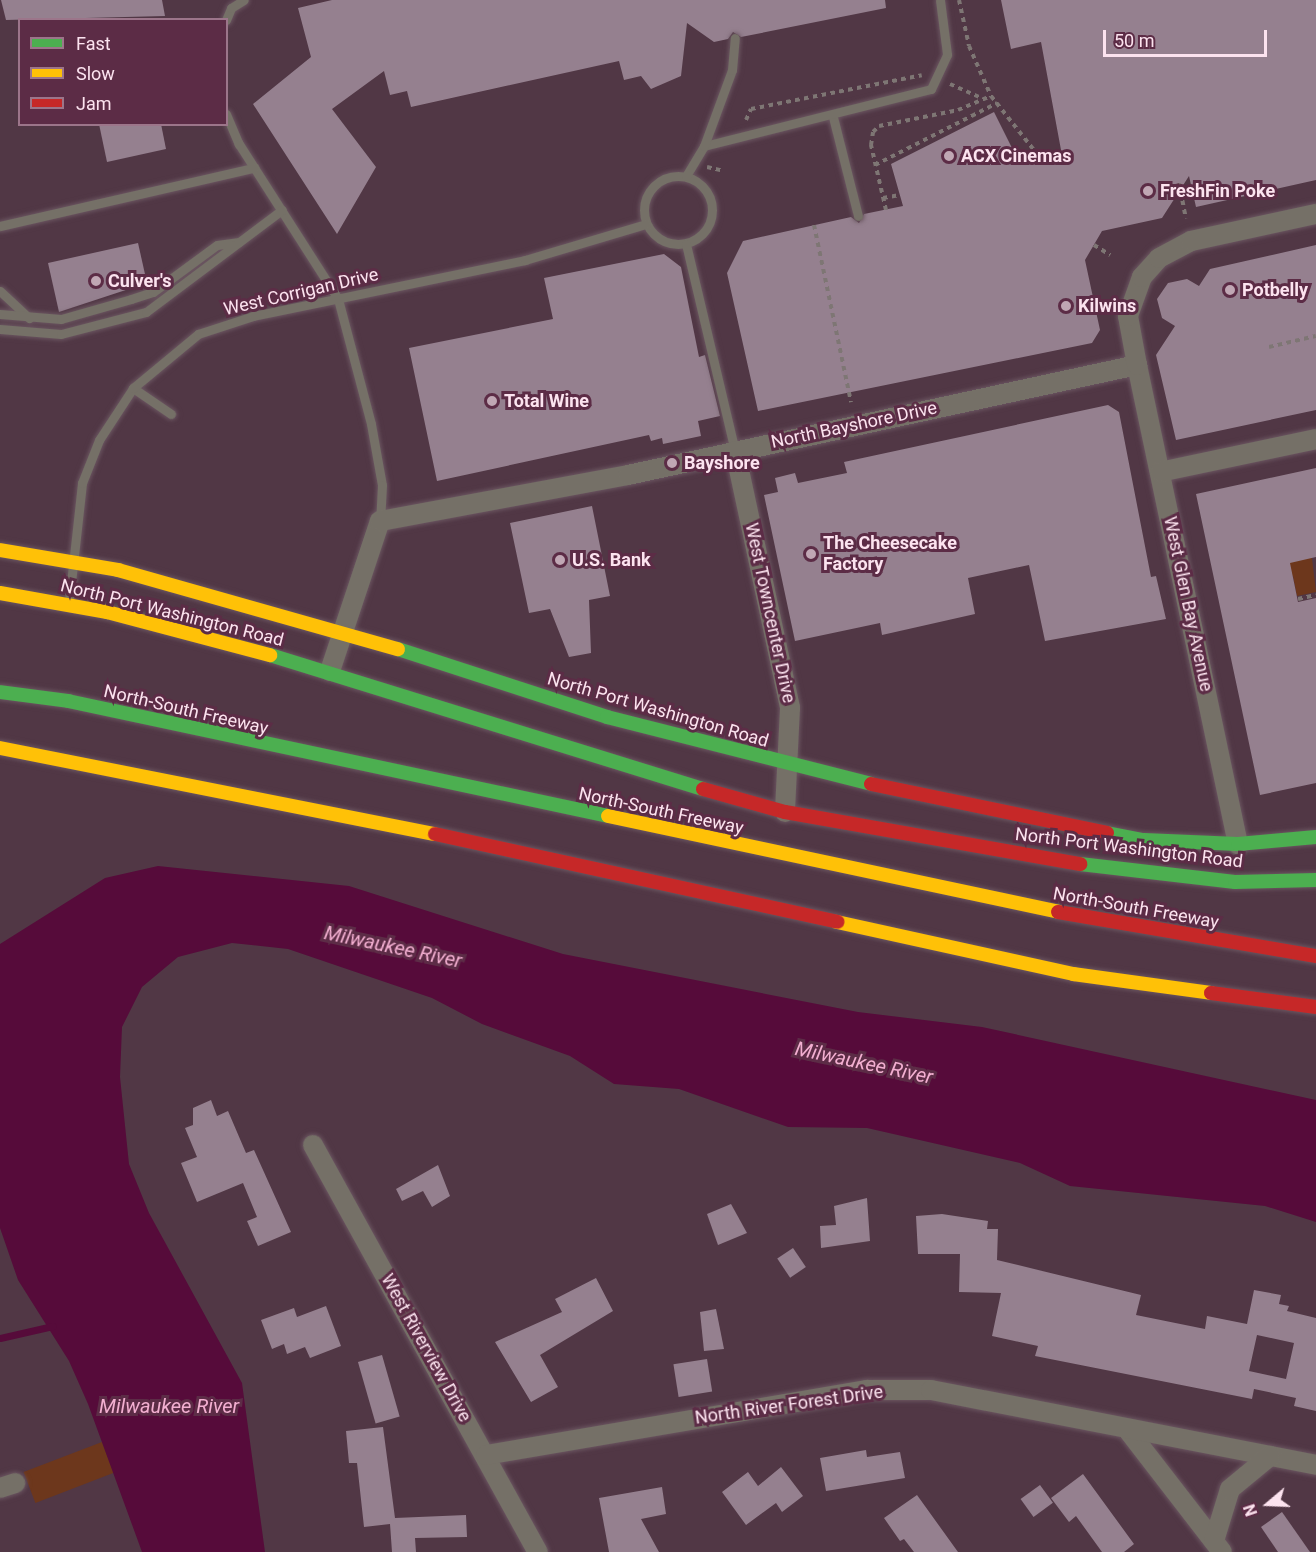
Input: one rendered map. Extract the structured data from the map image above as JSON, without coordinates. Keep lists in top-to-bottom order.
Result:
{
  "streets": {
    "main road": ["North Port Washington Road", "North-South Freeway"],
    "street": [
      "North Bayshore Drive",
      "West Glen Bay Avenue",
      "West Towncenter Drive",
      "West Riverview Drive",
      "North River Forest Drive"
    ],
    "lane": ["West Corrigan Drive"]
  },
  "crossings": [
    ["West Corrigan Drive", "North Port Washington Road"],
    ["North Bayshore Drive", "West Glen Bay Avenue"],
    ["North Bayshore Drive", "West Towncenter Drive"],
    ["West Glen Bay Avenue", "North Port Washington Road"],
    ["North Port Washington Road", "West Towncenter Drive"],
    ["West Riverview Drive", "North River Forest Drive"]
  ],
  "water": ["Milwaukee River"],
  "places": [
    "ACX Cinemas",
    "FreshFin Poke",
    "Culver's",
    "Potbelly",
    "Kilwins",
    "Total Wine",
    "Bayshore",
    "The Cheesecake Factory",
    "U.S. Bank"
  ],
  "legend": ["Fast", "Slow", "Jam"],
  "scale_bar": "50 m",
  "north": "left"
}
